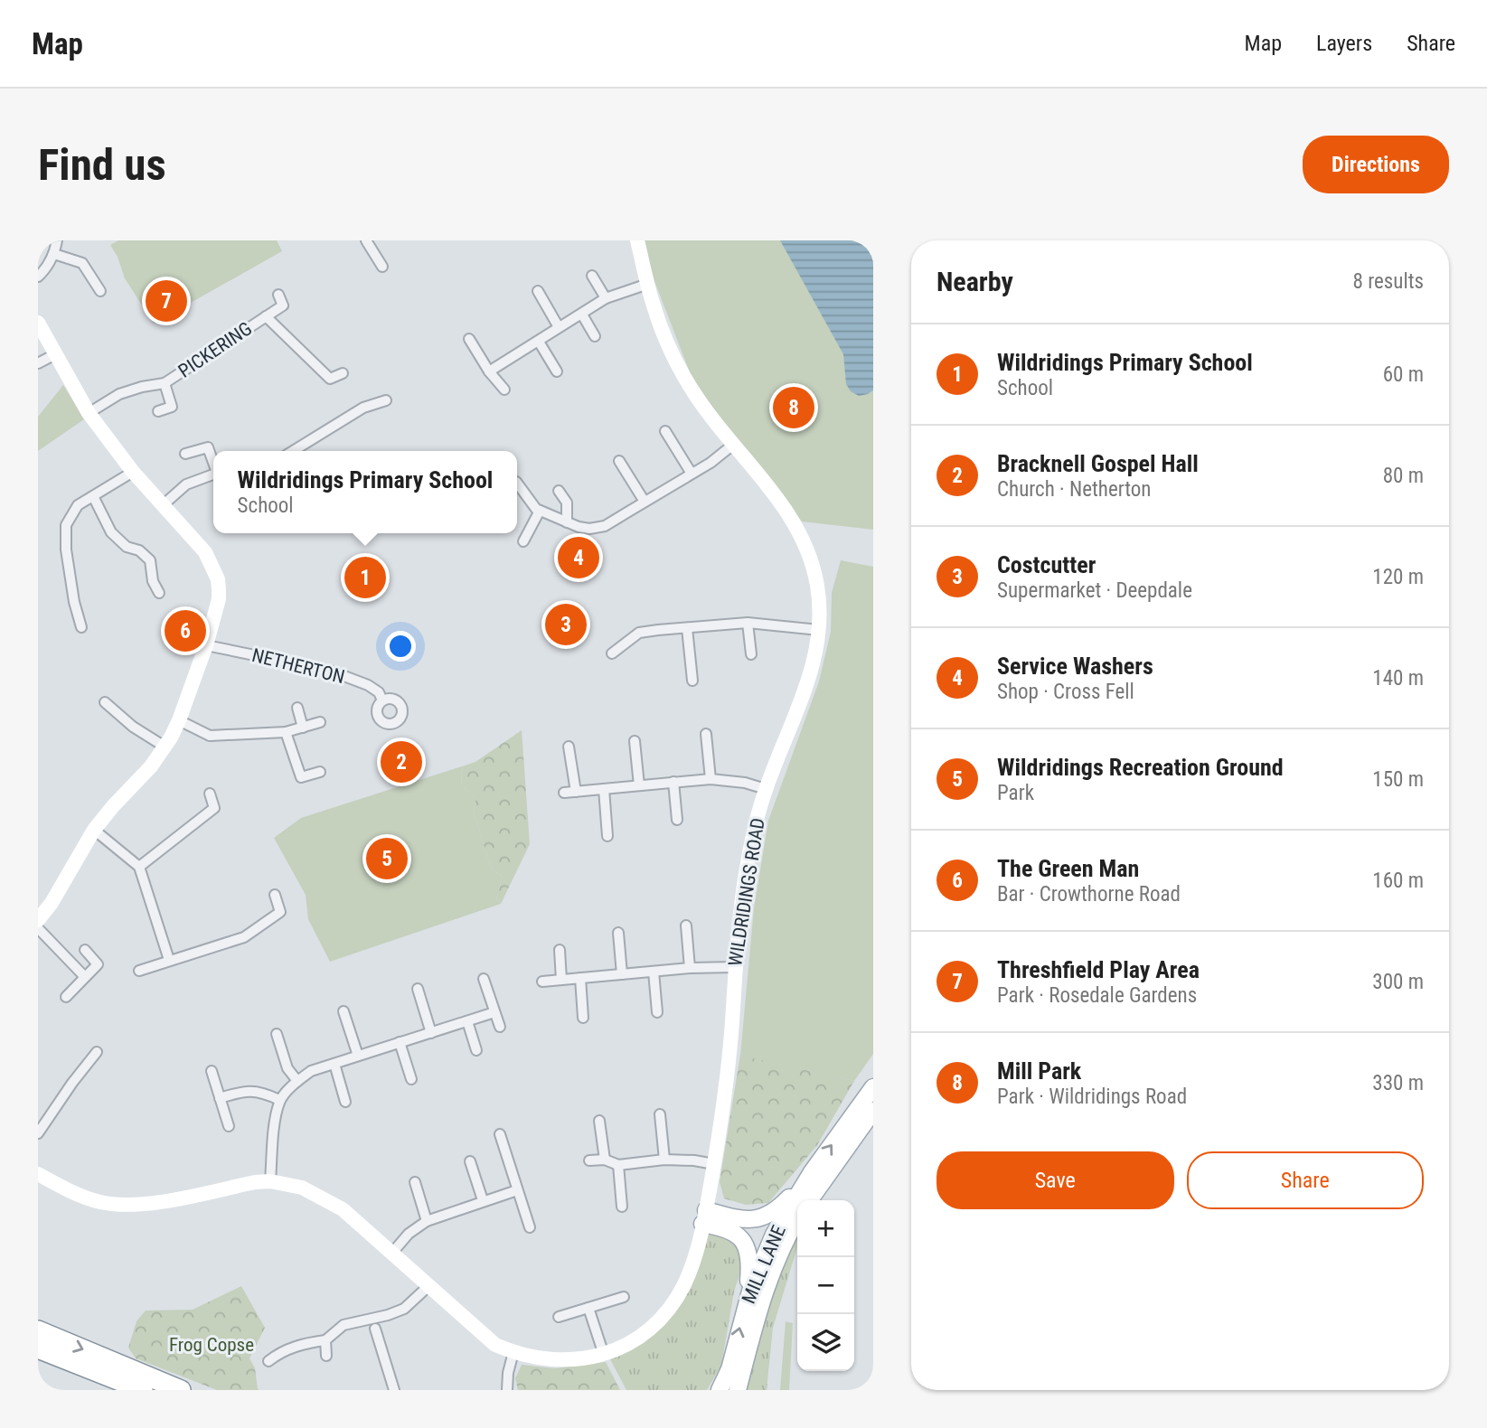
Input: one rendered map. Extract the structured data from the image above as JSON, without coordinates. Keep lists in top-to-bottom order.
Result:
{
  "streets": {
    "main road": ["MILL LANE"],
    "street": ["PICKERING", "NETHERTON", "WILDRIDINGS ROAD"]
  },
  "parks": ["Frog Copse"],
  "page": {
    "header": "Map",
    "nav": ["Map", "Layers", "Share"],
    "buttons": [
      "Directions",
      ["Save", "Share"]
    ],
    "title": "Find us",
    "heading": ["Nearby", "8 results"],
    "pins": [
      "7",
      "8",
      "4",
      "1",
      "3",
      "6",
      "2",
      "5"
    ],
    "list": [
      {
        "mark": "1",
        "name": "Wildridings Primary School",
        "note": "School",
        "value": "60 m"
      },
      {
        "mark": "2",
        "name": "Bracknell Gospel Hall",
        "note": "Church · Netherton",
        "value": "80 m"
      },
      {
        "mark": "3",
        "name": "Costcutter",
        "note": "Supermarket · Deepdale",
        "value": "120 m"
      },
      {
        "mark": "4",
        "name": "Service Washers",
        "note": "Shop · Cross Fell",
        "value": "140 m"
      },
      {
        "mark": "5",
        "name": "Wildridings Recreation Ground",
        "note": "Park",
        "value": "150 m"
      },
      {
        "mark": "6",
        "name": "The Green Man",
        "note": "Bar · Crowthorne Road",
        "value": "160 m"
      },
      {
        "mark": "7",
        "name": "Threshfield Play Area",
        "note": "Park · Rosedale Gardens",
        "value": "300 m"
      },
      {
        "mark": "8",
        "name": "Mill Park",
        "note": "Park · Wildridings Road",
        "value": "330 m"
      }
    ],
    "popup": ["Wildridings Primary School", "School"],
    "map_buttons": ["+", "−"]
  }
}
